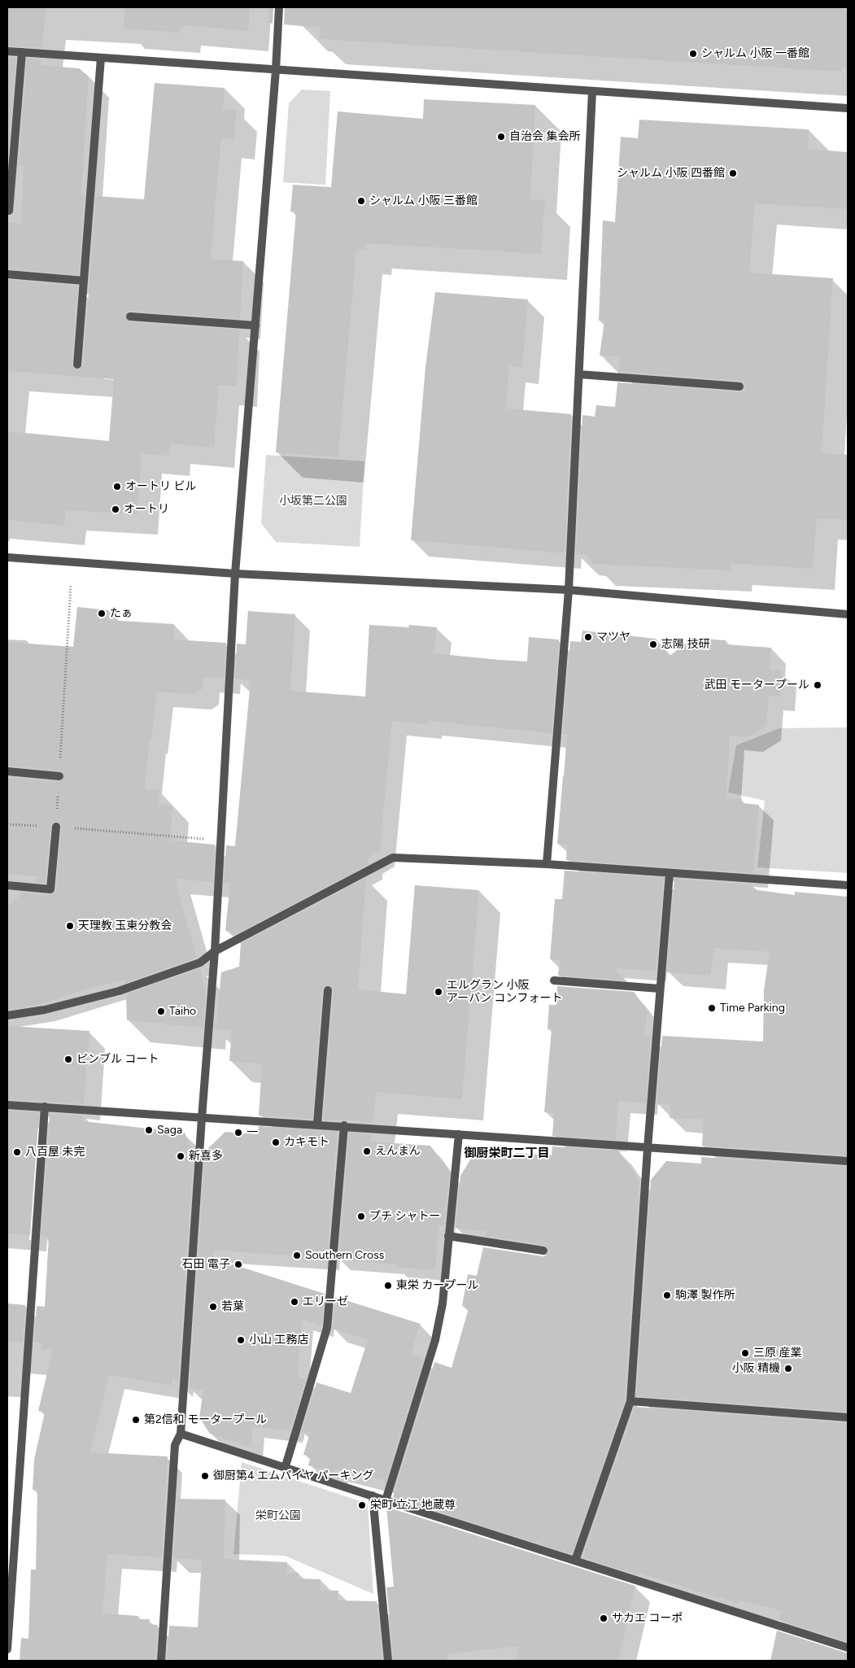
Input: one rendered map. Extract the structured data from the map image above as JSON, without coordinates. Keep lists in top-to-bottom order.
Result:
{
  "districts": ["御厨栄町二丁目"],
  "parks": ["小坂第二公園", "栄町公園"],
  "places": [
    "シャルム 小阪 一番館",
    "自治会 集会所",
    "シャルム 小阪 四番館",
    "シャルム 小阪 三番館",
    "オートリ ビル",
    "オートリ",
    "たぁ",
    "マツヤ",
    "志陽 技研",
    "武田 モータープール",
    "天理教 玉東分教会",
    "エルグラン 小阪 アーバン コンフォート",
    "Time Parking",
    "Taiho",
    "ピンブル コート",
    "Saga",
    "一",
    "カキモト",
    "えんまん",
    "八百屋 未完",
    "新喜多",
    "プチ シャトー",
    "Southern Cross",
    "石田 電子",
    "東栄 カープール",
    "駒澤 製作所",
    "エリーゼ",
    "若葉",
    "小山 工務店",
    "三原 産業",
    "小阪 精機",
    "第2信和 モータープール",
    "御厨第4 エムパイヤ パーキング",
    "栄町 立江 地蔵尊",
    "サカエ コーポ"
  ]
}
